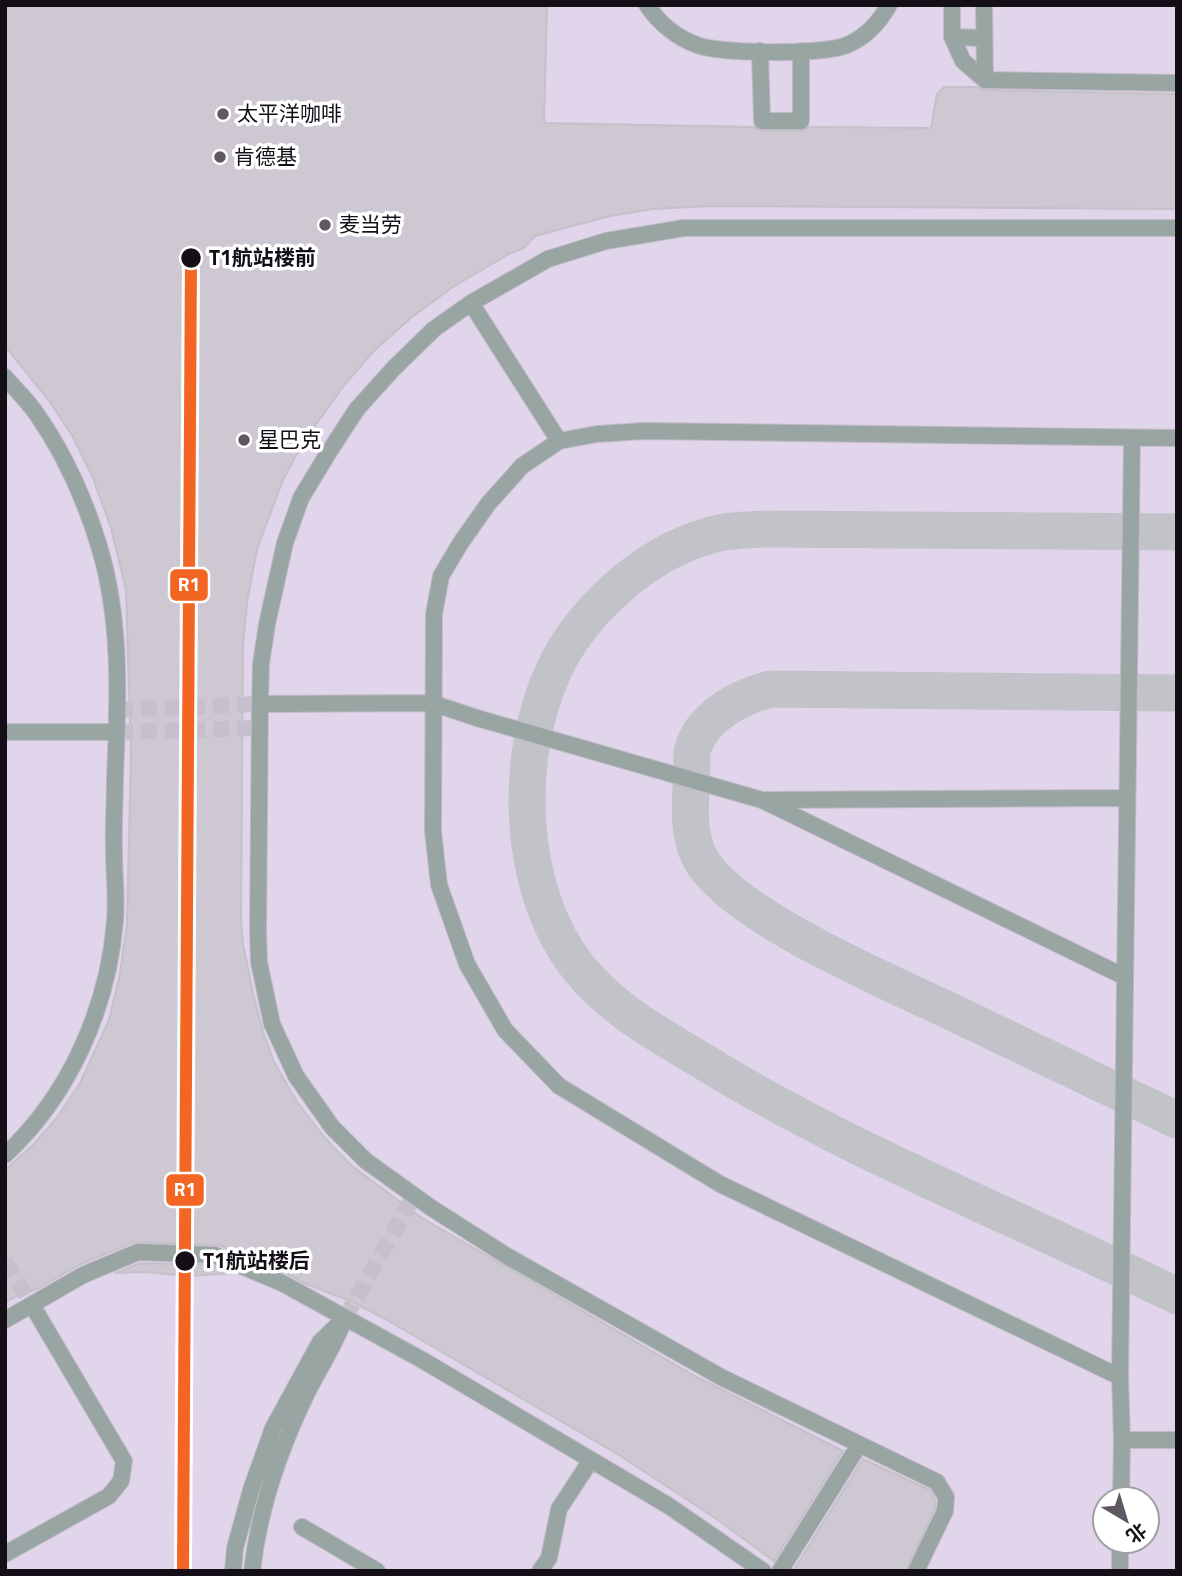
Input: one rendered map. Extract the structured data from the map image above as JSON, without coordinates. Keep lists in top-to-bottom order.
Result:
{
  "places": [
    "太平洋咖啡",
    "肯德基",
    "麦当劳",
    "T1航站楼前",
    "星巴克",
    "T1航站楼后"
  ],
  "lines": ["transit line R1"],
  "north": "bottom right"
}
